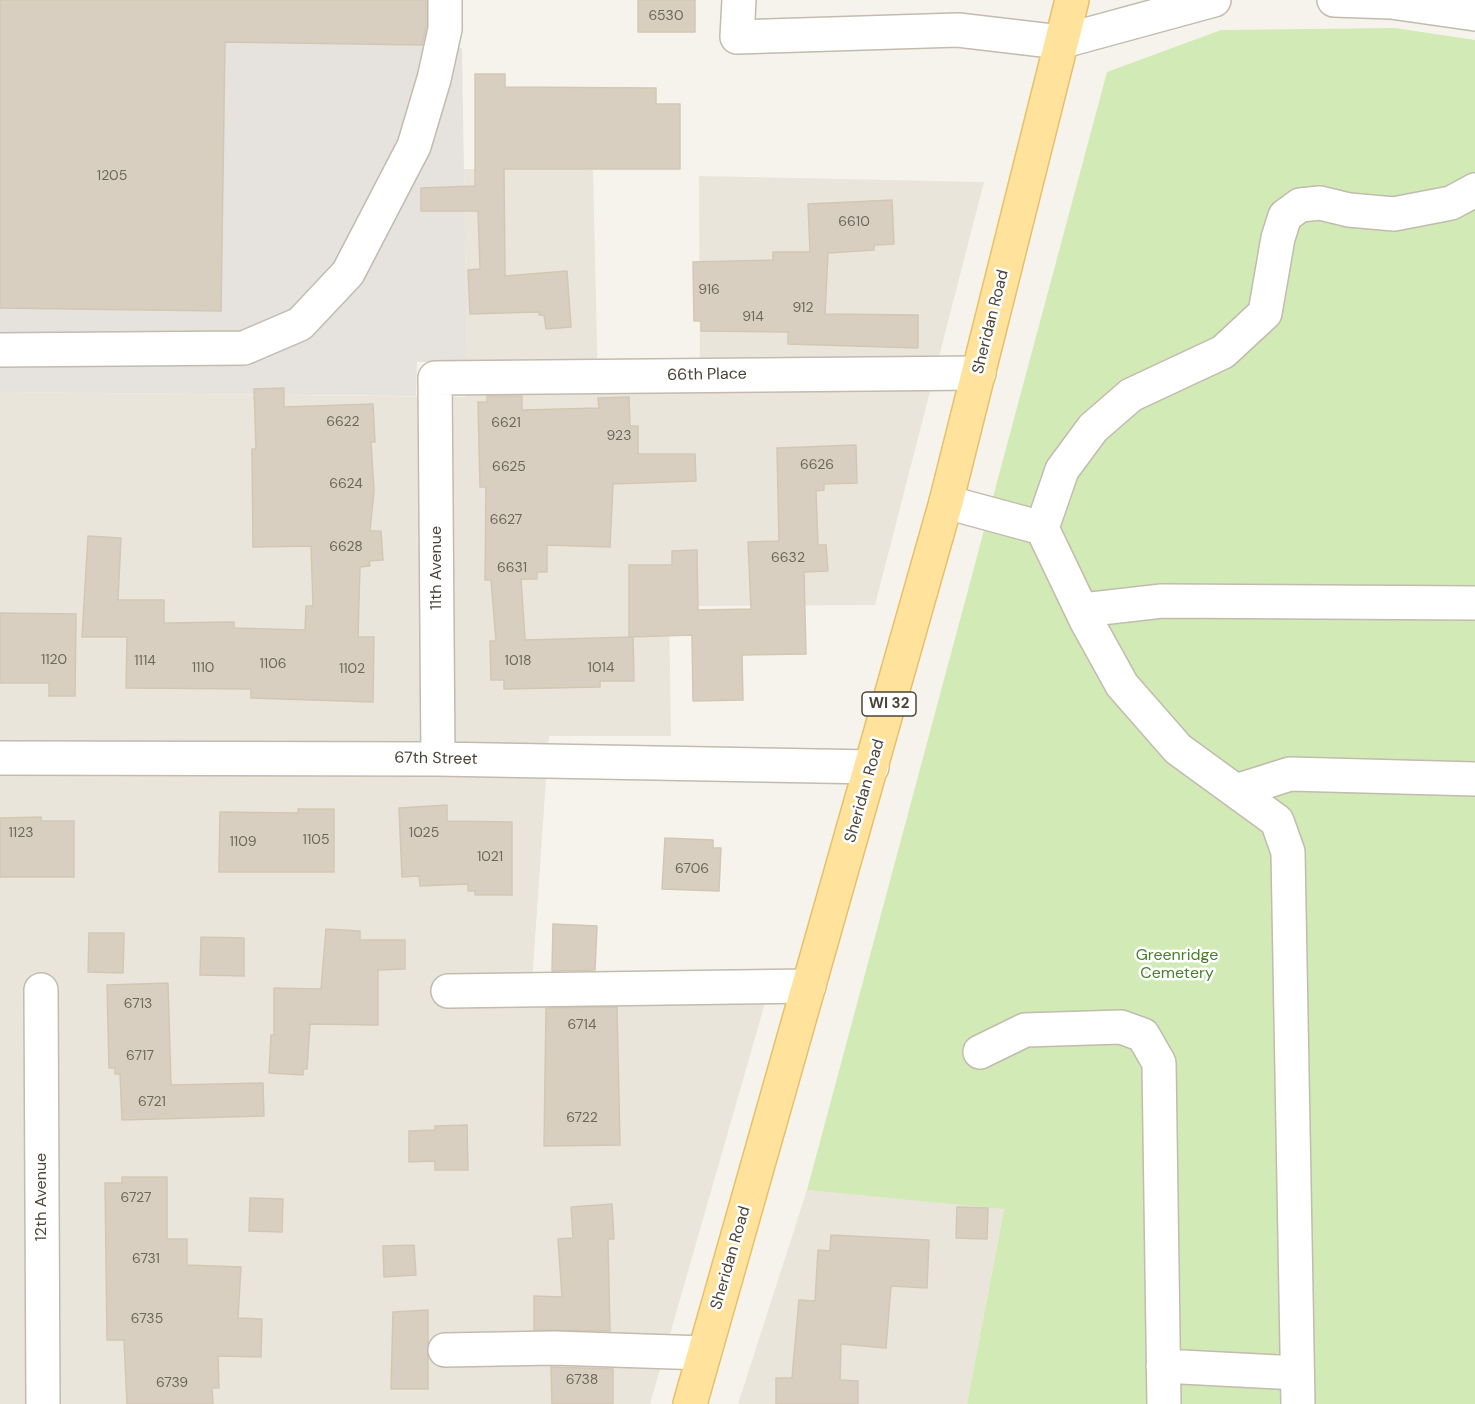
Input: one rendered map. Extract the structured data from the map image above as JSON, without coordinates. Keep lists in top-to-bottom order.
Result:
{
  "streets": {
    "main road": ["Sheridan Road", "WI 32"],
    "street": [
      "66th Place",
      "11th Avenue",
      "67th Street",
      "12th Avenue"
    ]
  },
  "crossings": [
    ["Sheridan Road", "66th Place"],
    ["Sheridan Road", "67th Street"],
    ["66th Place", "11th Avenue"],
    ["11th Avenue", "67th Street"]
  ],
  "parks": ["Greenridge Cemetery"],
  "house_numbers": [
    "6530",
    "1205",
    "6610",
    "916",
    "912",
    "914",
    "6622",
    "6621",
    "923",
    "6626",
    "6625",
    "6624",
    "6627",
    "6628",
    "6632",
    "6631",
    "1120",
    "1114",
    "1018",
    "1106",
    "1110",
    "1014",
    "1102",
    "1123",
    "1025",
    "1105",
    "1109",
    "1021",
    "6706",
    "6713",
    "6714",
    "6717",
    "6721",
    "6722",
    "6727",
    "6731",
    "6735",
    "6738",
    "6739"
  ]
}
